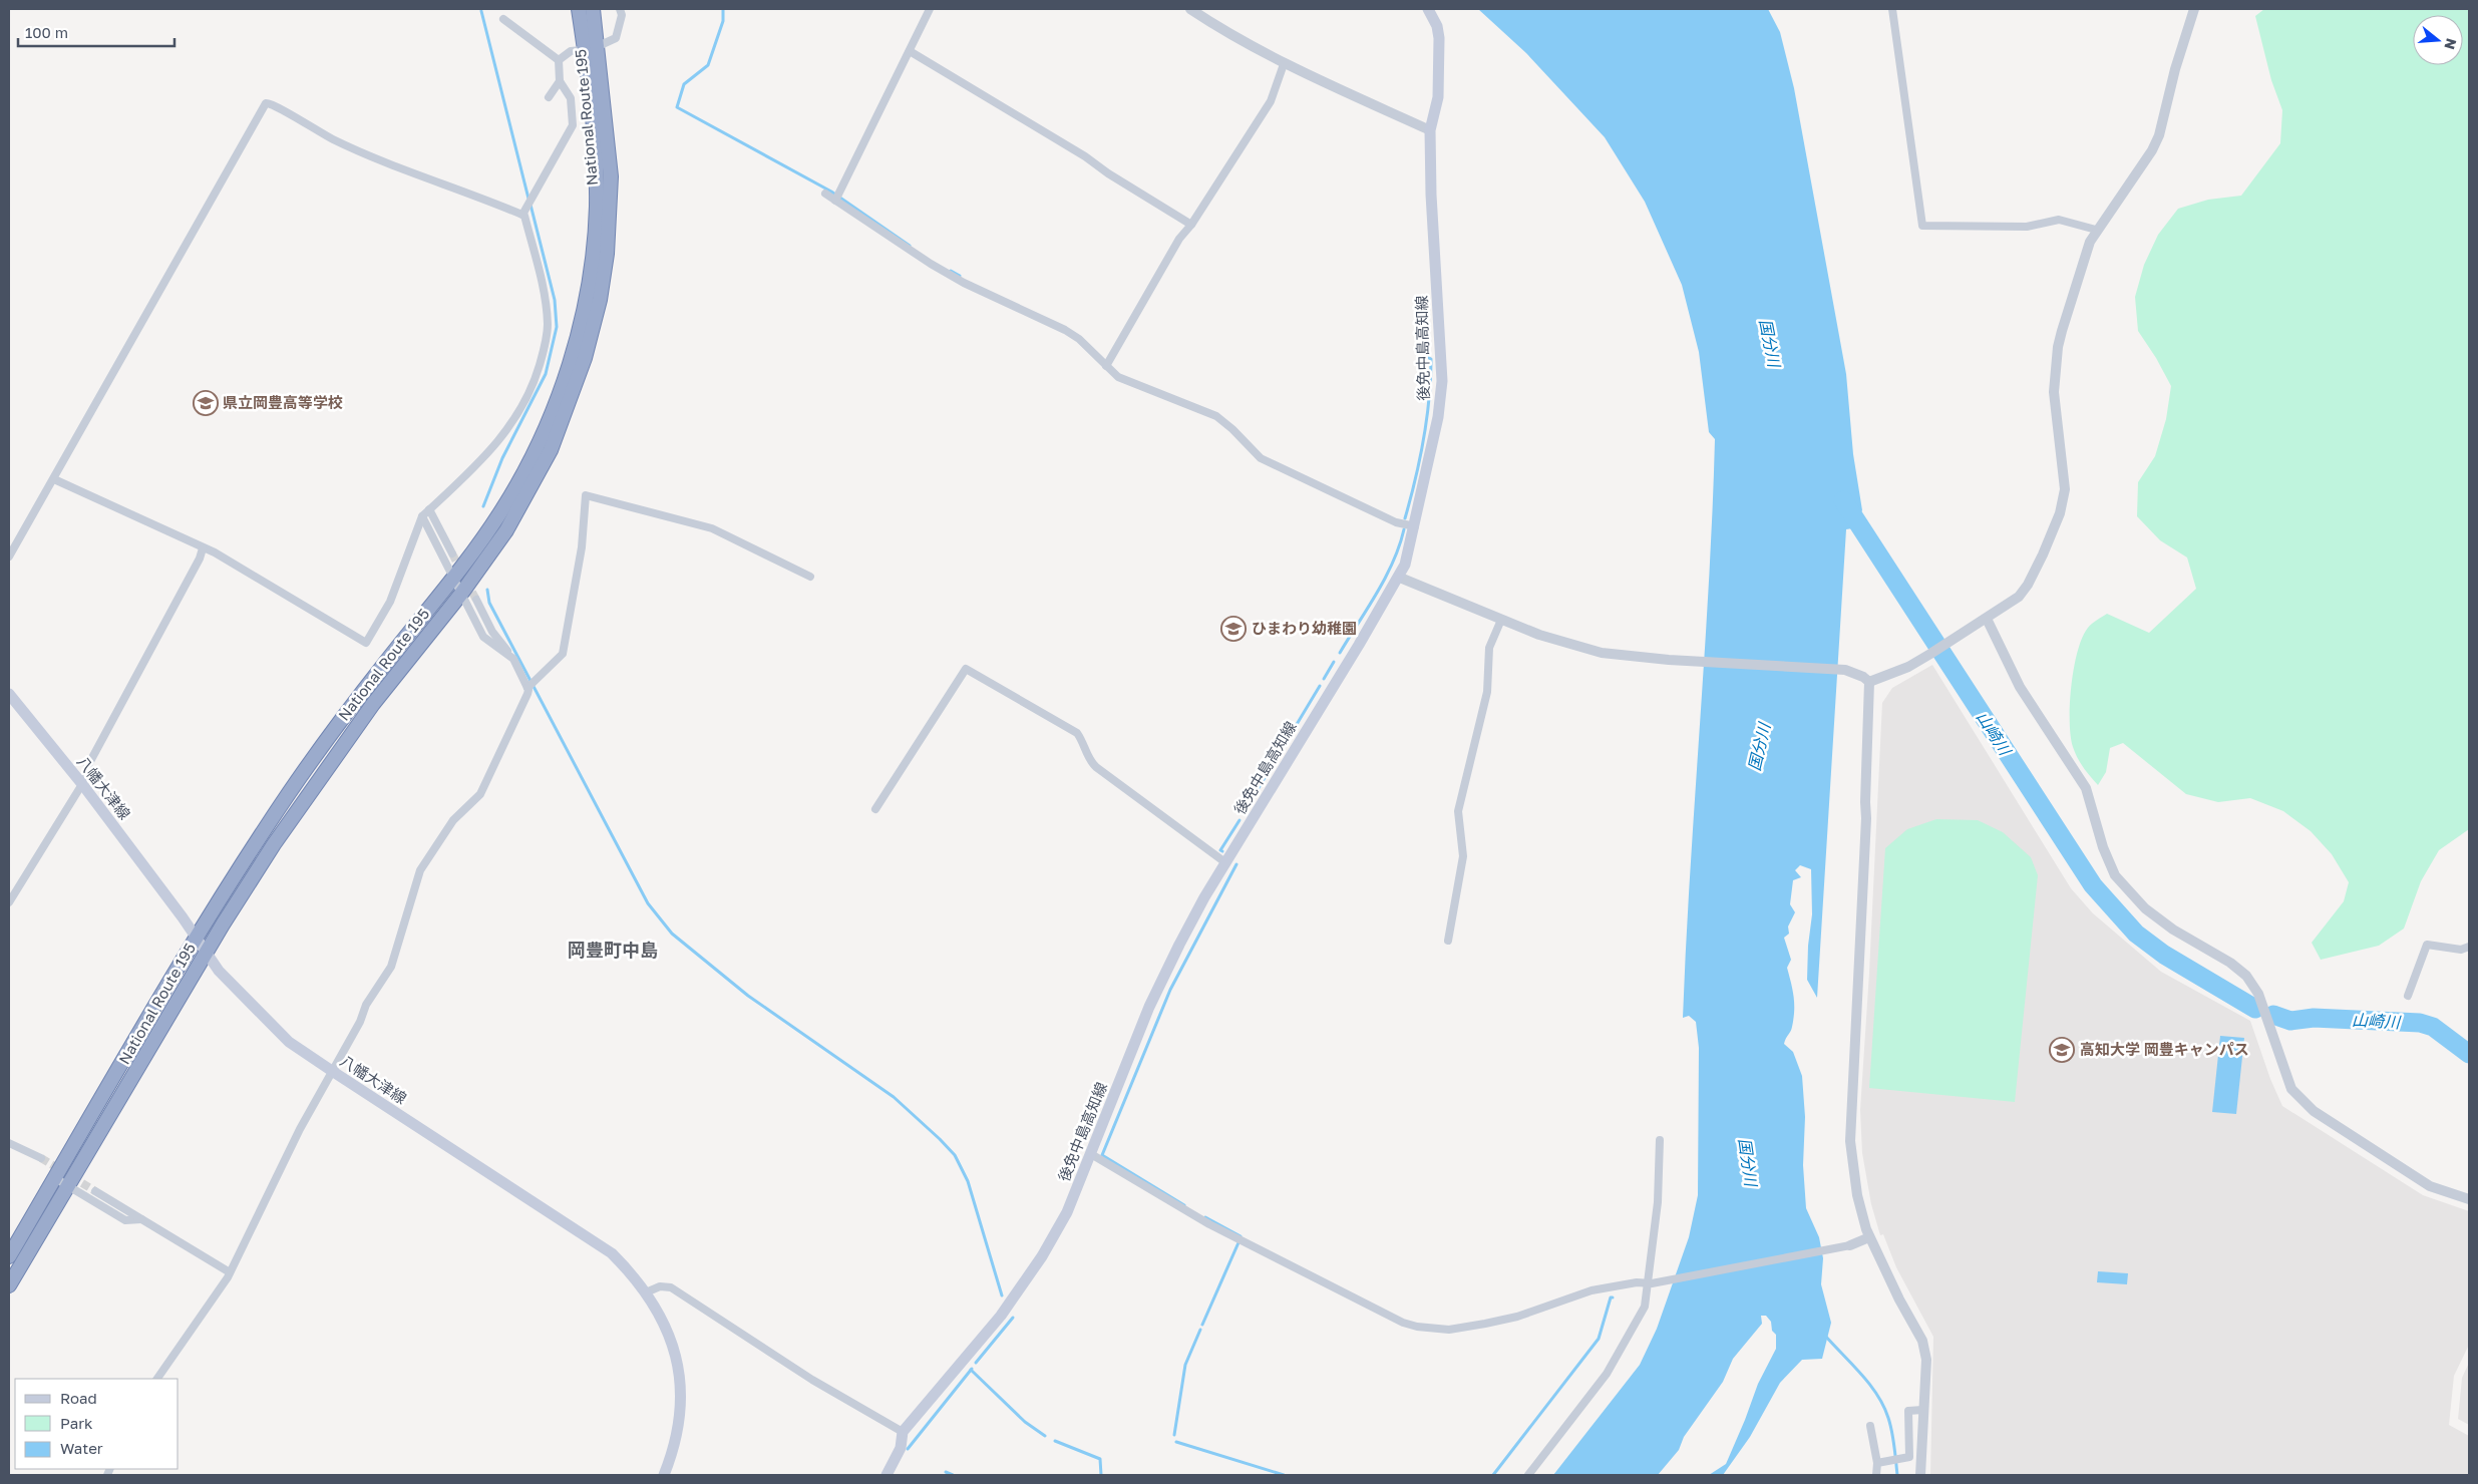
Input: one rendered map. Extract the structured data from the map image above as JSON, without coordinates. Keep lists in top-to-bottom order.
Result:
{
  "streets": {
    "highway": ["National Route 195"],
    "main road": ["後免中島高知線", "八幡大津線"]
  },
  "crossings": [
    ["National Route 195", "八幡大津線"]
  ],
  "districts": ["岡豊町中島"],
  "water": ["国分川", "山崎川"],
  "places": {
    "school or university": ["県立岡豊高等学校", "ひまわり幼稚園", "高知大学 岡豊キャンパス"]
  },
  "legend": ["Road", "Park", "Water"],
  "scale_bar": "100 m",
  "north": "right"
}
